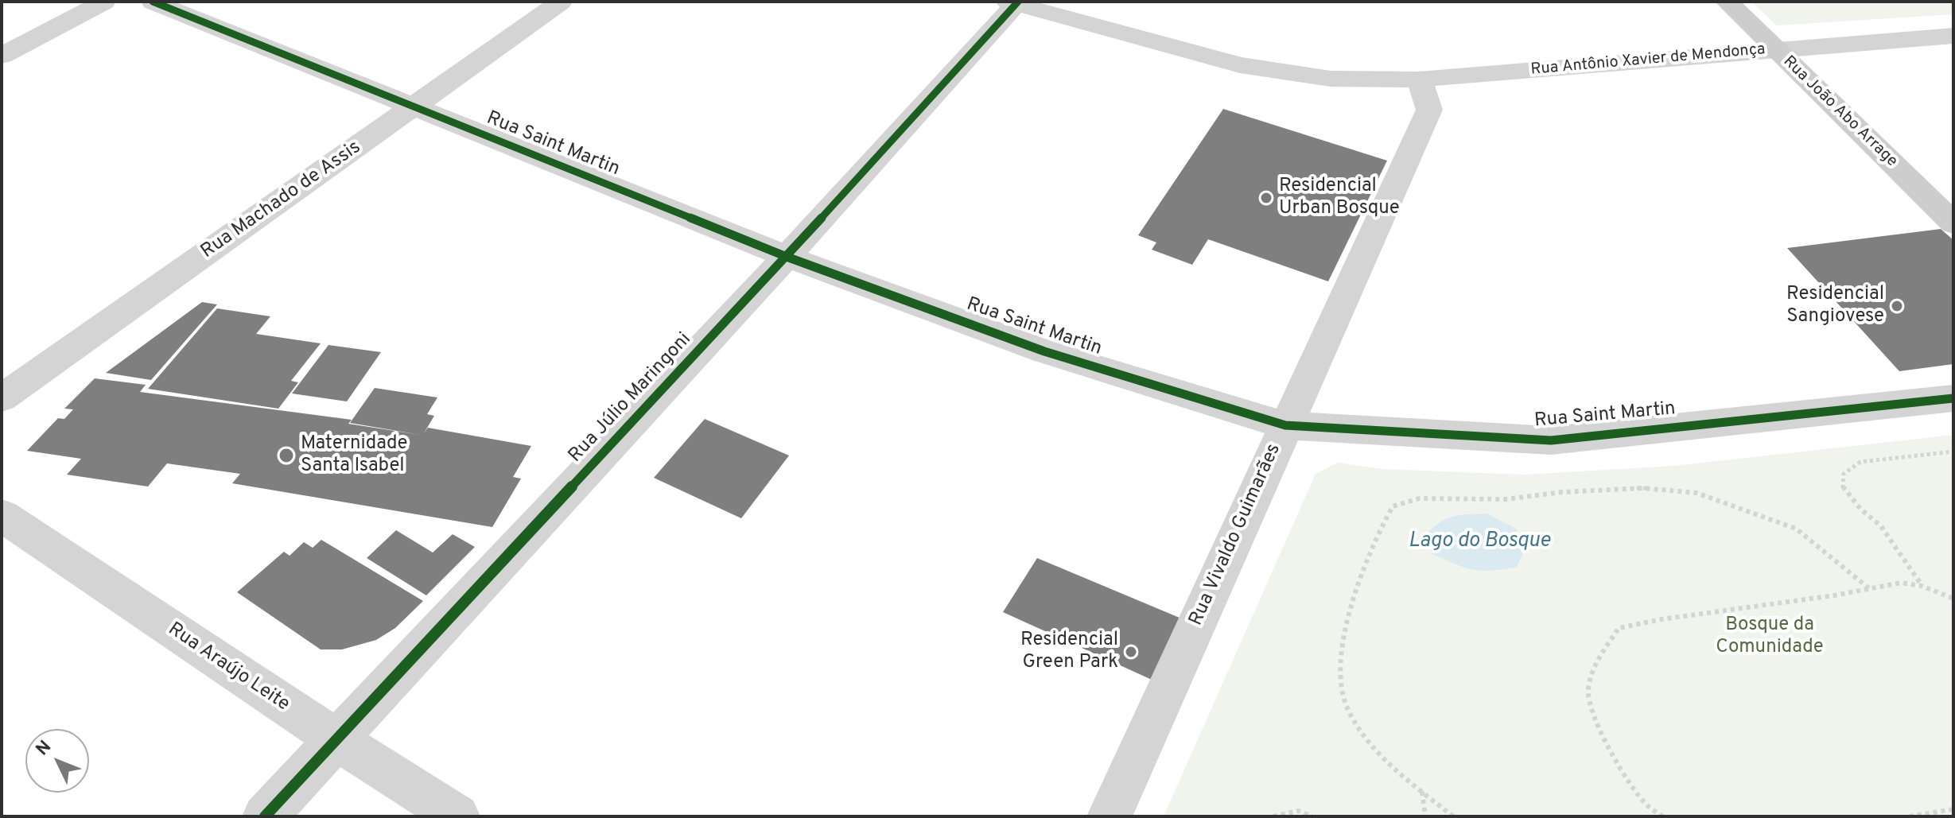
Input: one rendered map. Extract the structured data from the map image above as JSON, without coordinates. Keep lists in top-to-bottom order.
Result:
{
  "streets": {
    "street": [
      "Rua Antônio Xavier de Mendonça",
      "Rua João Abo Arrage",
      "Rua Saint Martin",
      "Rua Machado de Assis",
      "Rua Júlio Maringoni",
      "Rua Vivaldo Guimarães",
      "Rua Araújo Leite"
    ]
  },
  "crossings": [
    ["Rua Antônio Xavier de Mendonça", "Rua João Abo Arrage"],
    ["Rua Antônio Xavier de Mendonça", "Rua Júlio Maringoni"],
    ["Rua Antônio Xavier de Mendonça", "Rua Vivaldo Guimarães"],
    ["Rua Saint Martin", "Rua Machado de Assis"],
    ["Rua Saint Martin", "Rua Júlio Maringoni"],
    ["Rua Saint Martin", "Rua Vivaldo Guimarães"],
    ["Rua Júlio Maringoni", "Rua Araújo Leite"]
  ],
  "water": ["Lago do Bosque"],
  "parks": ["Bosque da Comunidade"],
  "places": [
    "Residencial Urban Bosque",
    "Residencial Sangiovese",
    "Maternidade Santa Isabel",
    "Residencial Green Park"
  ],
  "north": "top left"
}
